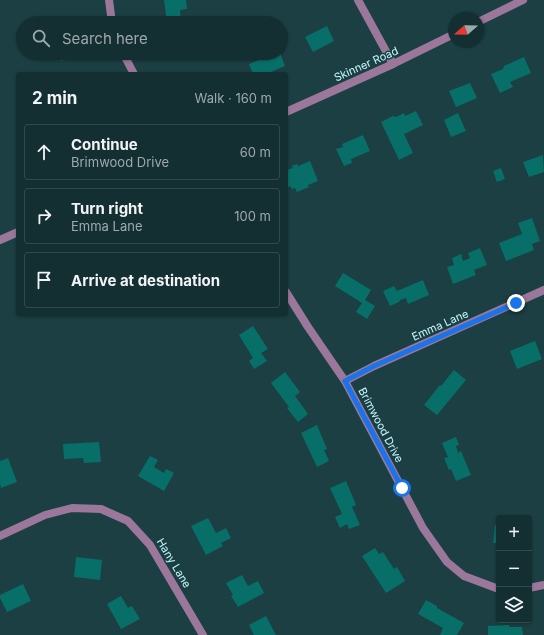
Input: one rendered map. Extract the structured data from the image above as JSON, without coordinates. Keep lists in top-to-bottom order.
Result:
{
  "streets": {
    "street": [
      "Skinner Road",
      "Emma Lane",
      "Brimwood Drive",
      "Hany Lane"
    ]
  },
  "crossings": [
    ["Emma Lane", "Brimwood Drive"]
  ],
  "north": "left",
  "page": {
    "search": "Search here",
    "heading": ["2 min", "Walk · 160 m"],
    "list": [
      ["Continue", "Brimwood Drive", "60 m"],
      ["Turn right", "Emma Lane", "100 m"],
      "Arrive at destination"
    ],
    "map_buttons": ["+", "−"]
  }
}
